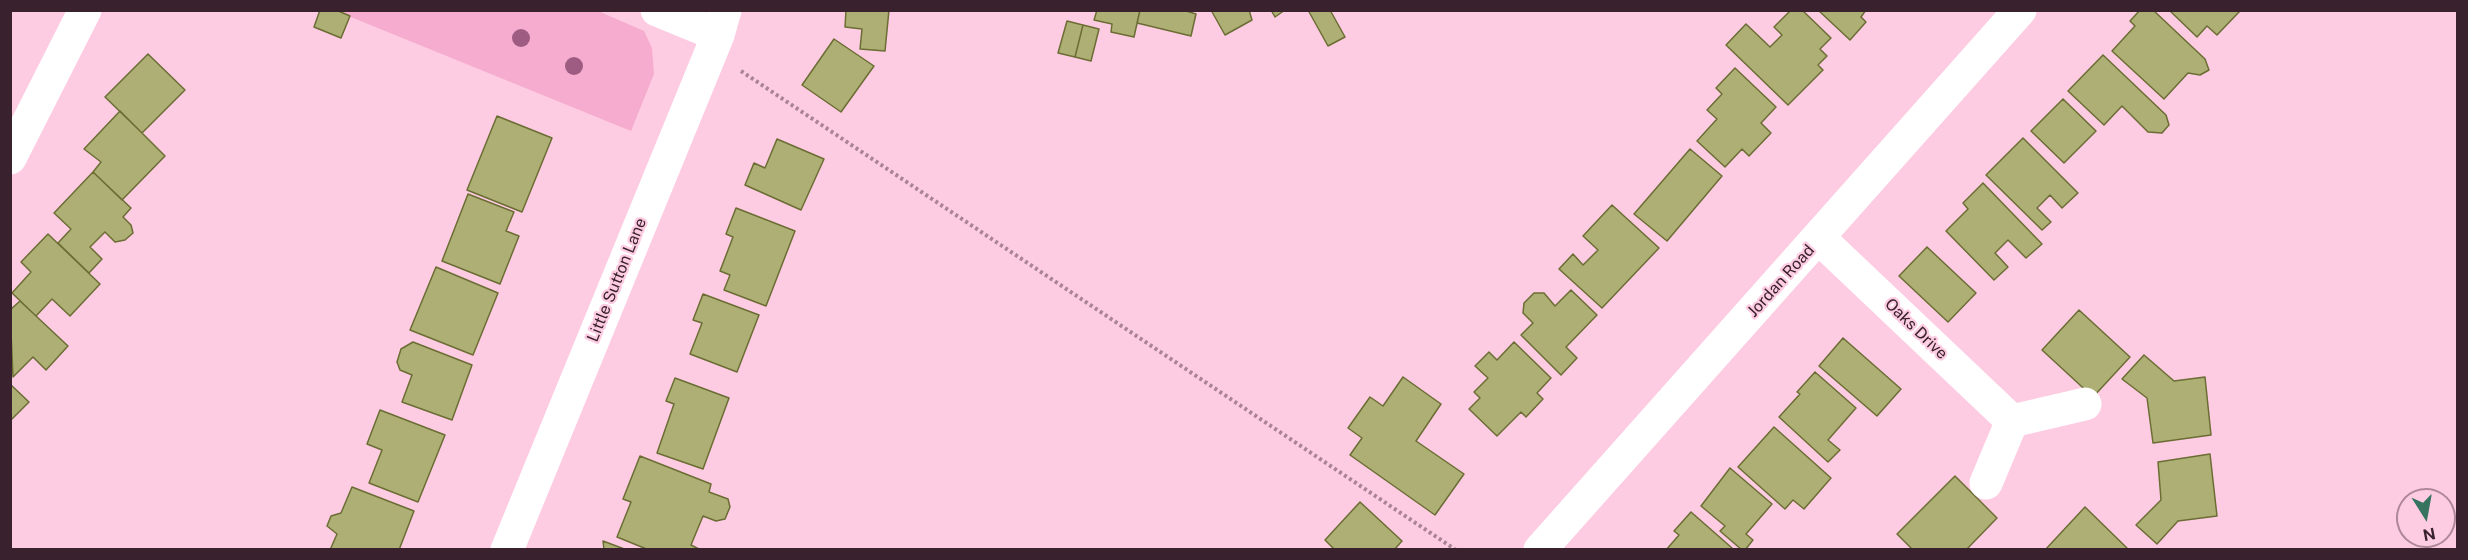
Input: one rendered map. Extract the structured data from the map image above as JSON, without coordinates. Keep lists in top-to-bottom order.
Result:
{
  "streets": {
    "street": ["Little Sutton Lane", "Jordan Road", "Oaks Drive"]
  },
  "crossings": [
    ["Jordan Road", "Oaks Drive"]
  ],
  "north": "bottom"
}
